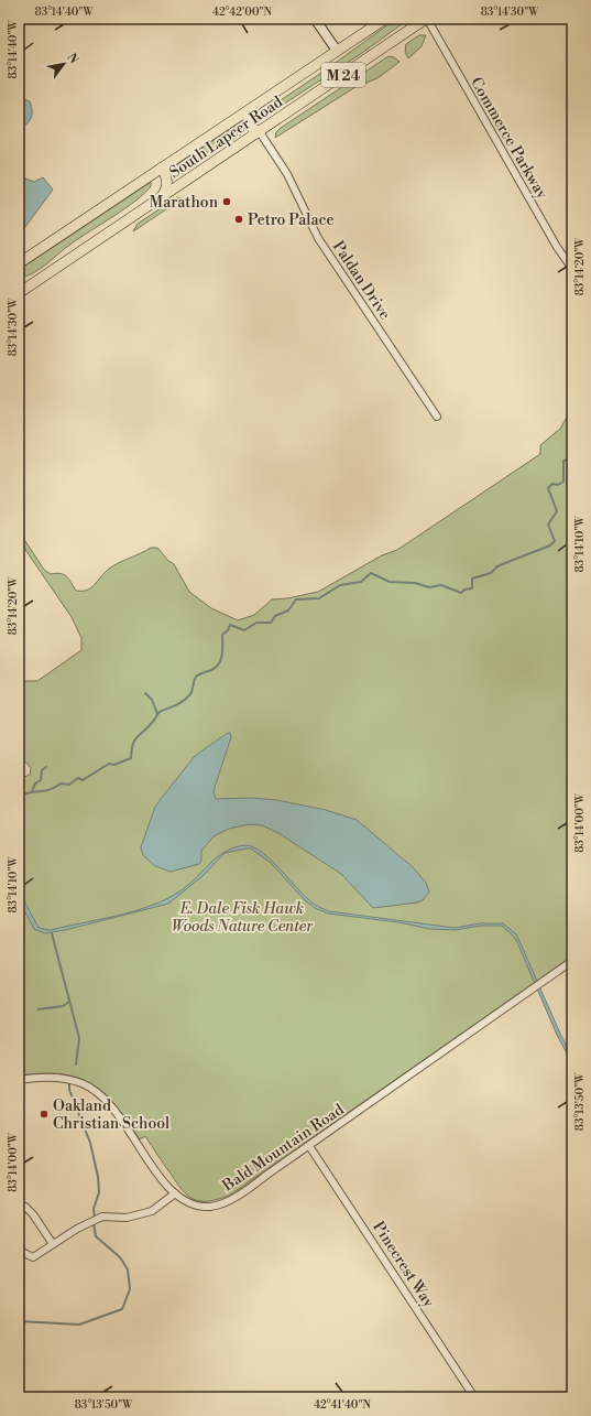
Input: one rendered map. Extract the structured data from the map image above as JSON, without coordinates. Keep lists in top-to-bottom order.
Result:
{
  "streets": {
    "main road": ["M 24", "South Lapeer Road"],
    "street": [
      "Commerce Parkway",
      "Paldan Drive",
      "Bald Mountain Road",
      "Pinecrest Way"
    ]
  },
  "crossings": [
    ["South Lapeer Road", "Commerce Parkway"],
    ["South Lapeer Road", "Paldan Drive"],
    ["Bald Mountain Road", "Pinecrest Way"]
  ],
  "parks": ["E. Dale Fisk Hawk Woods Nature Center"],
  "places": ["Marathon", "Petro Palace", "Oakland Christian School"],
  "north": "top right",
  "coordinates": [
    "83°14'40\"W",
    "42°42'00\"N",
    "83°14'30\"W",
    "83°14'20\"W",
    "83°14'10\"W",
    "83°14'00\"W",
    "83°13'50\"W",
    "42°41'40\"N"
  ]
}
